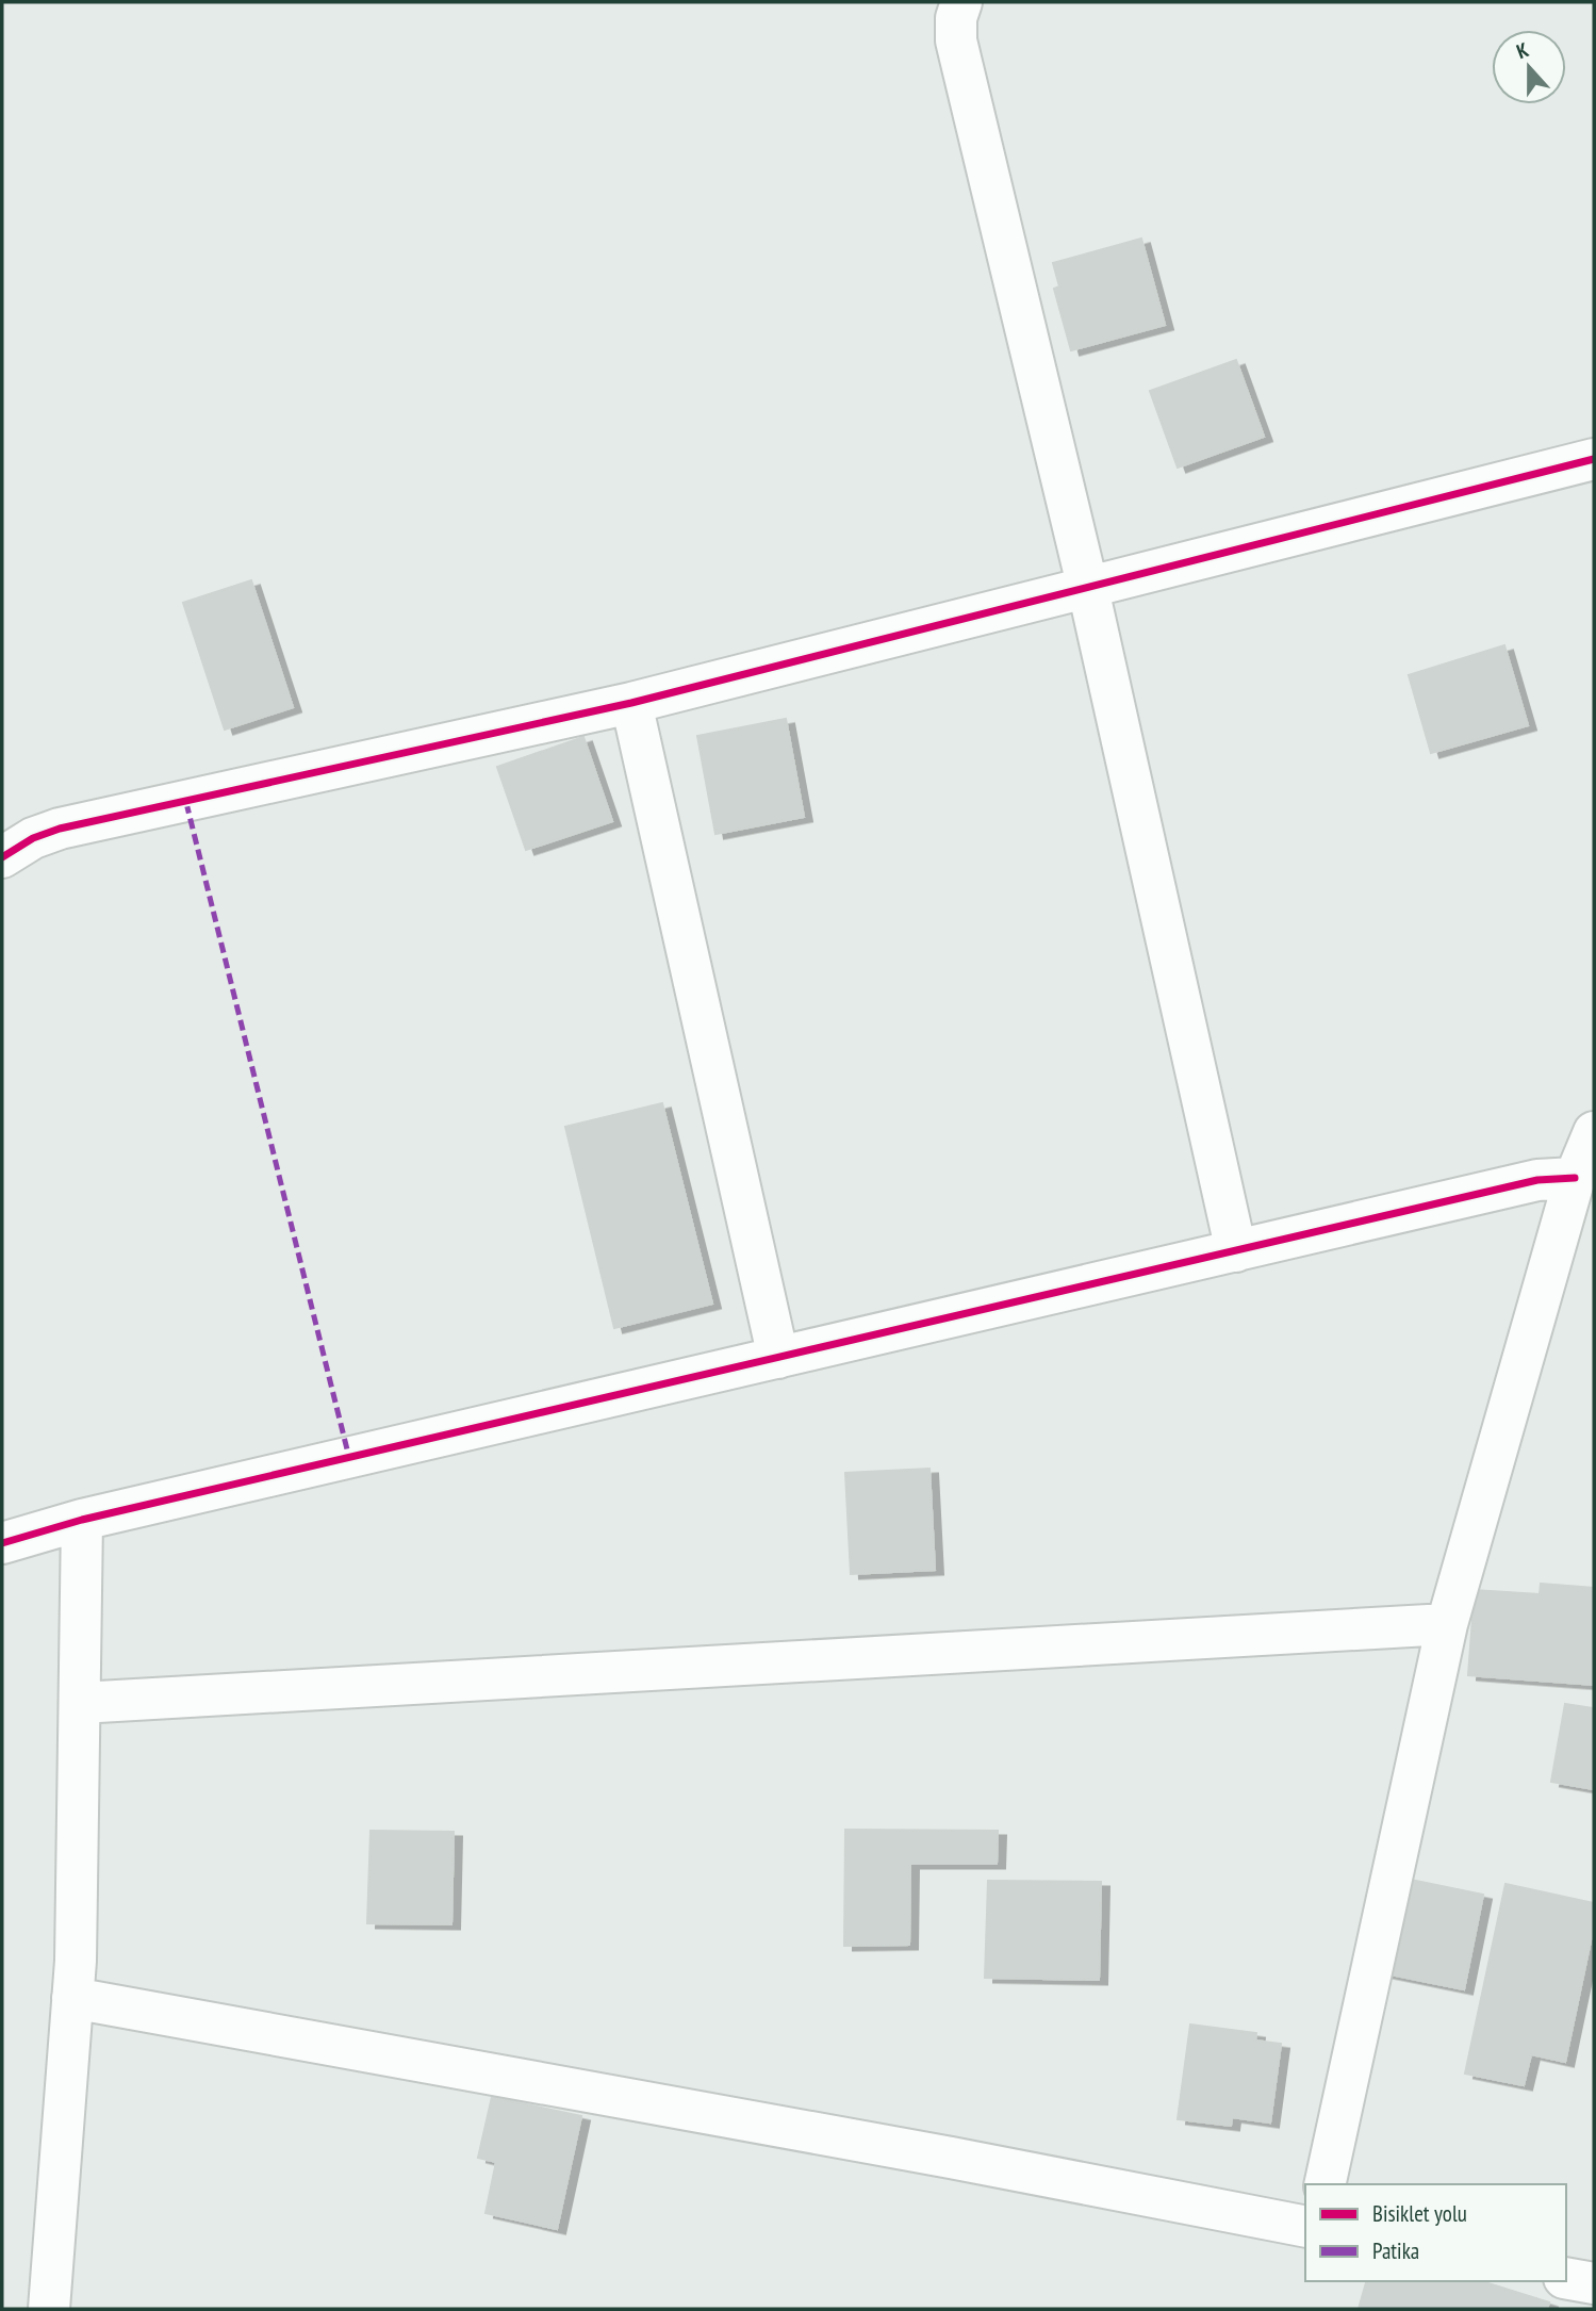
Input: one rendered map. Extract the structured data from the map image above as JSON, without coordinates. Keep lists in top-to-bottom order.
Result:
{
  "legend": ["Bisiklet yolu", "Patika"],
  "north": "top"
}
